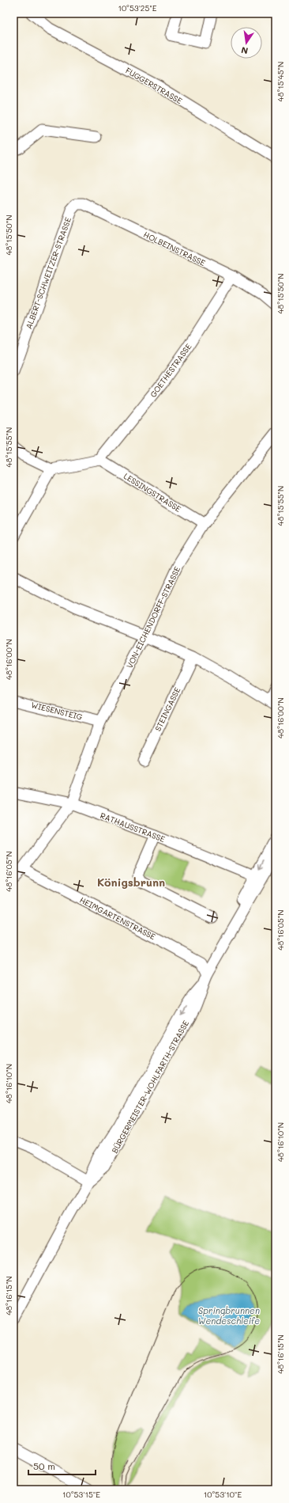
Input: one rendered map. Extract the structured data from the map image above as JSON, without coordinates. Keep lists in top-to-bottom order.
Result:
{
  "streets": {
    "street": [
      "FUGGERSTRASSE",
      "HOLBEINSTRASSE",
      "ALBERT-SCHWEITZER-STRASSE",
      "GOETHESTRASSE",
      "LESSINGSTRASSE",
      "VON-EICHENDORFF-STRASSE",
      "STEINGASSE",
      "WIESENSTEIG",
      "RATHAUSSTRASSE",
      "HEIMGARTENSTRASSE",
      "BÜRGERMEISTER-WOHLFARTH-STRASSE"
    ]
  },
  "crossings": [
    ["HOLBEINSTRASSE", "ALBERT-SCHWEITZER-STRASSE"],
    ["HOLBEINSTRASSE", "GOETHESTRASSE"],
    ["GOETHESTRASSE", "LESSINGSTRASSE"],
    ["LESSINGSTRASSE", "VON-EICHENDORFF-STRASSE"],
    ["VON-EICHENDORFF-STRASSE", "WIESENSTEIG"],
    ["VON-EICHENDORFF-STRASSE", "RATHAUSSTRASSE"],
    ["VON-EICHENDORFF-STRASSE", "HEIMGARTENSTRASSE"],
    ["HEIMGARTENSTRASSE", "BÜRGERMEISTER-WOHLFARTH-STRASSE"]
  ],
  "districts": ["Königsbrunn"],
  "water": ["Springbrunnen Wendeschleife"],
  "scale_bar": "50 m",
  "north": "bottom",
  "coordinates": [
    "10°53'25\"E",
    "48°15'45\"N",
    "48°15'50\"N",
    "48°15'55\"N",
    "48°16'00\"N",
    "48°16'05\"N",
    "48°16'10\"N",
    "48°16'15\"N",
    "10°53'15\"E",
    "10°53'10\"E"
  ]
}
